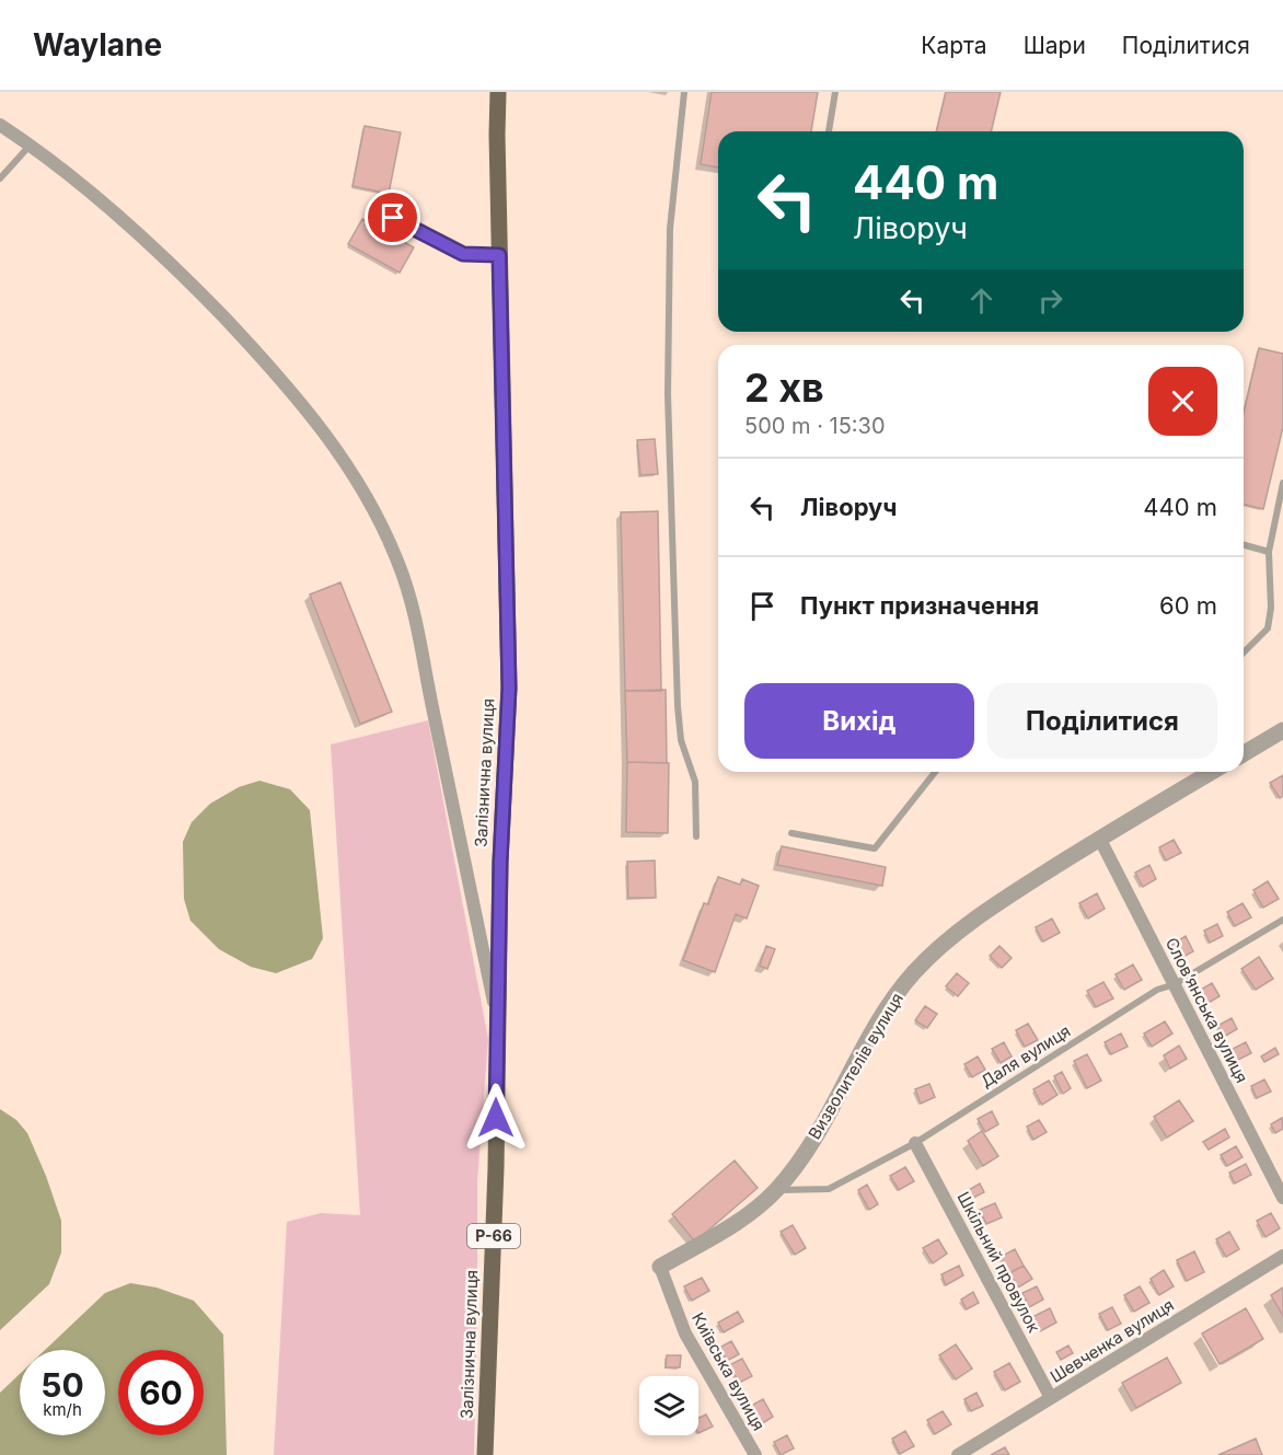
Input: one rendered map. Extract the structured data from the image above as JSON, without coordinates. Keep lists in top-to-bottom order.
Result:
{
  "streets": {
    "main road": ["Залізнична вулиця", "Р-66"],
    "street": [
      "Слов’янська вулиця",
      "Визволителів вулиця",
      "Шкільний провулок",
      "Шевченка вулиця",
      "Київська вулиця"
    ],
    "lane": ["Даля вулиця"]
  },
  "crossings": [
    ["Слов’янська вулиця", "Даля вулиця"],
    ["Слов’янська вулиця", "Визволителів вулиця"],
    ["Даля вулиця", "Визволителів вулиця"],
    ["Даля вулиця", "Шкільний провулок"],
    ["Визволителів вулиця", "Київська вулиця"],
    ["Шкільний провулок", "Шевченка вулиця"]
  ],
  "page": {
    "header": "Waylane",
    "nav": ["Карта", "Шари", "Поділитися"],
    "turn": ["440 m", "Ліворуч"],
    "heading": ["2 хв", "500 m · 15:30"],
    "list": [
      {
        "name": "Ліворуч",
        "value": "440 m"
      },
      {
        "name": "Пункт призначення",
        "value": "60 m"
      }
    ],
    "buttons": ["Вихід", "Поділитися"],
    "speed": "50 km/h",
    "limit": "60"
  }
}
